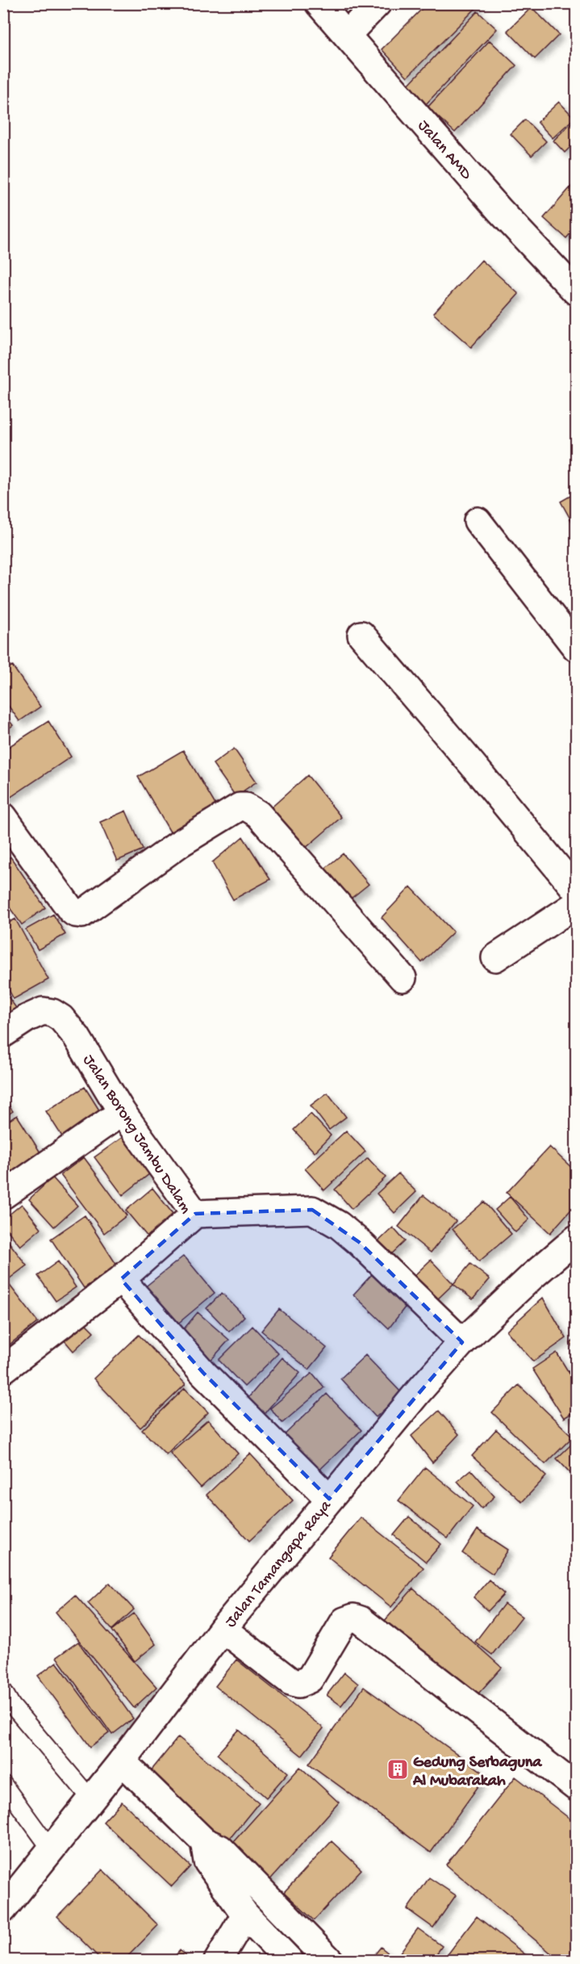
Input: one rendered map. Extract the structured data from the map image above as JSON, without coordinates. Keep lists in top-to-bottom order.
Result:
{
  "streets": {
    "street": ["Jalan AMD", "Jalan Borong Jambu Dalam", "Jalan Tamangapa Raya"]
  },
  "places": {
    "building": ["Gedung Serbaguna Al Mubarakah"]
  }
}
